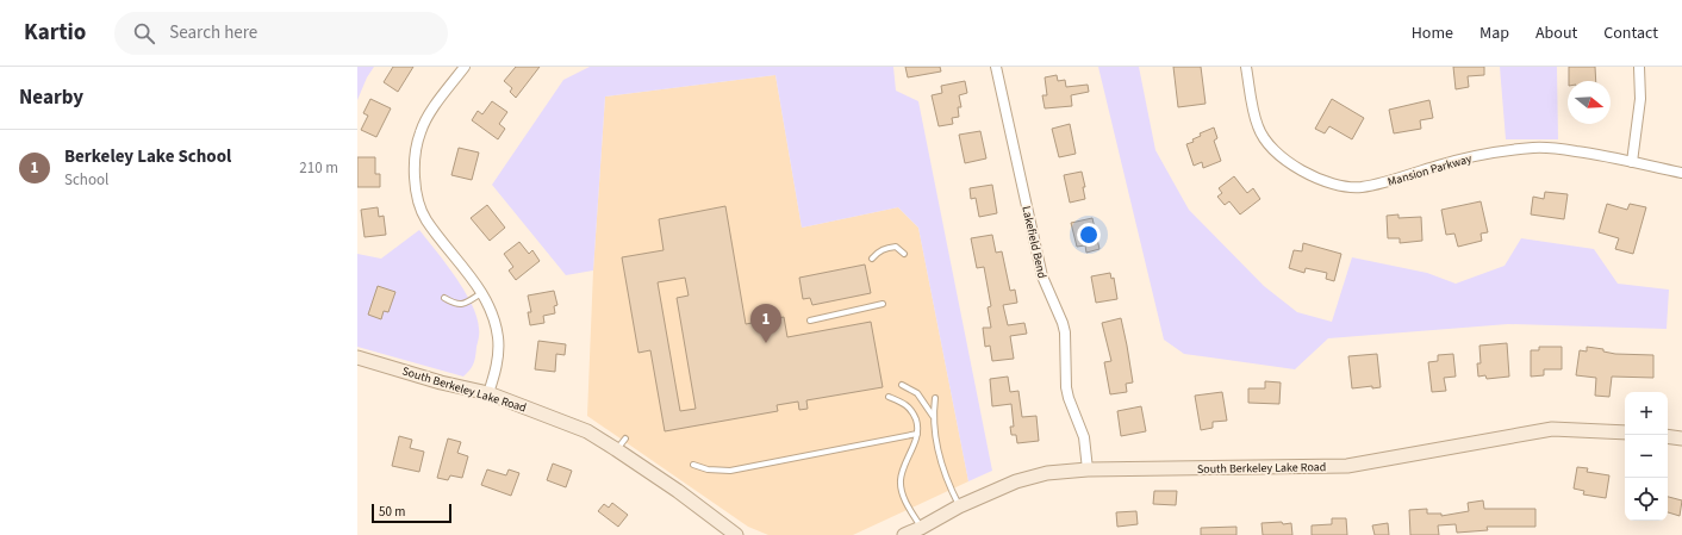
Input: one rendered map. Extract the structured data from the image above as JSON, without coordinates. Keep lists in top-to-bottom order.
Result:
{
  "streets": {
    "street": ["Mansion Parkway", "Lakefield Bend", "South Berkeley Lake Road"]
  },
  "crossings": [
    ["Lakefield Bend", "South Berkeley Lake Road"]
  ],
  "scale_bar": "50 m",
  "north": "right",
  "page": {
    "header": "Kartio",
    "search": "Search here",
    "nav": [
      "Home",
      "Map",
      "About",
      "Contact"
    ],
    "heading": "Nearby",
    "list": [
      {
        "mark": "1",
        "name": "Berkeley Lake School",
        "note": "School",
        "value": "210 m"
      }
    ],
    "pins": "1",
    "map_buttons": ["+", "−"],
    "scale": "50 m"
  }
}
